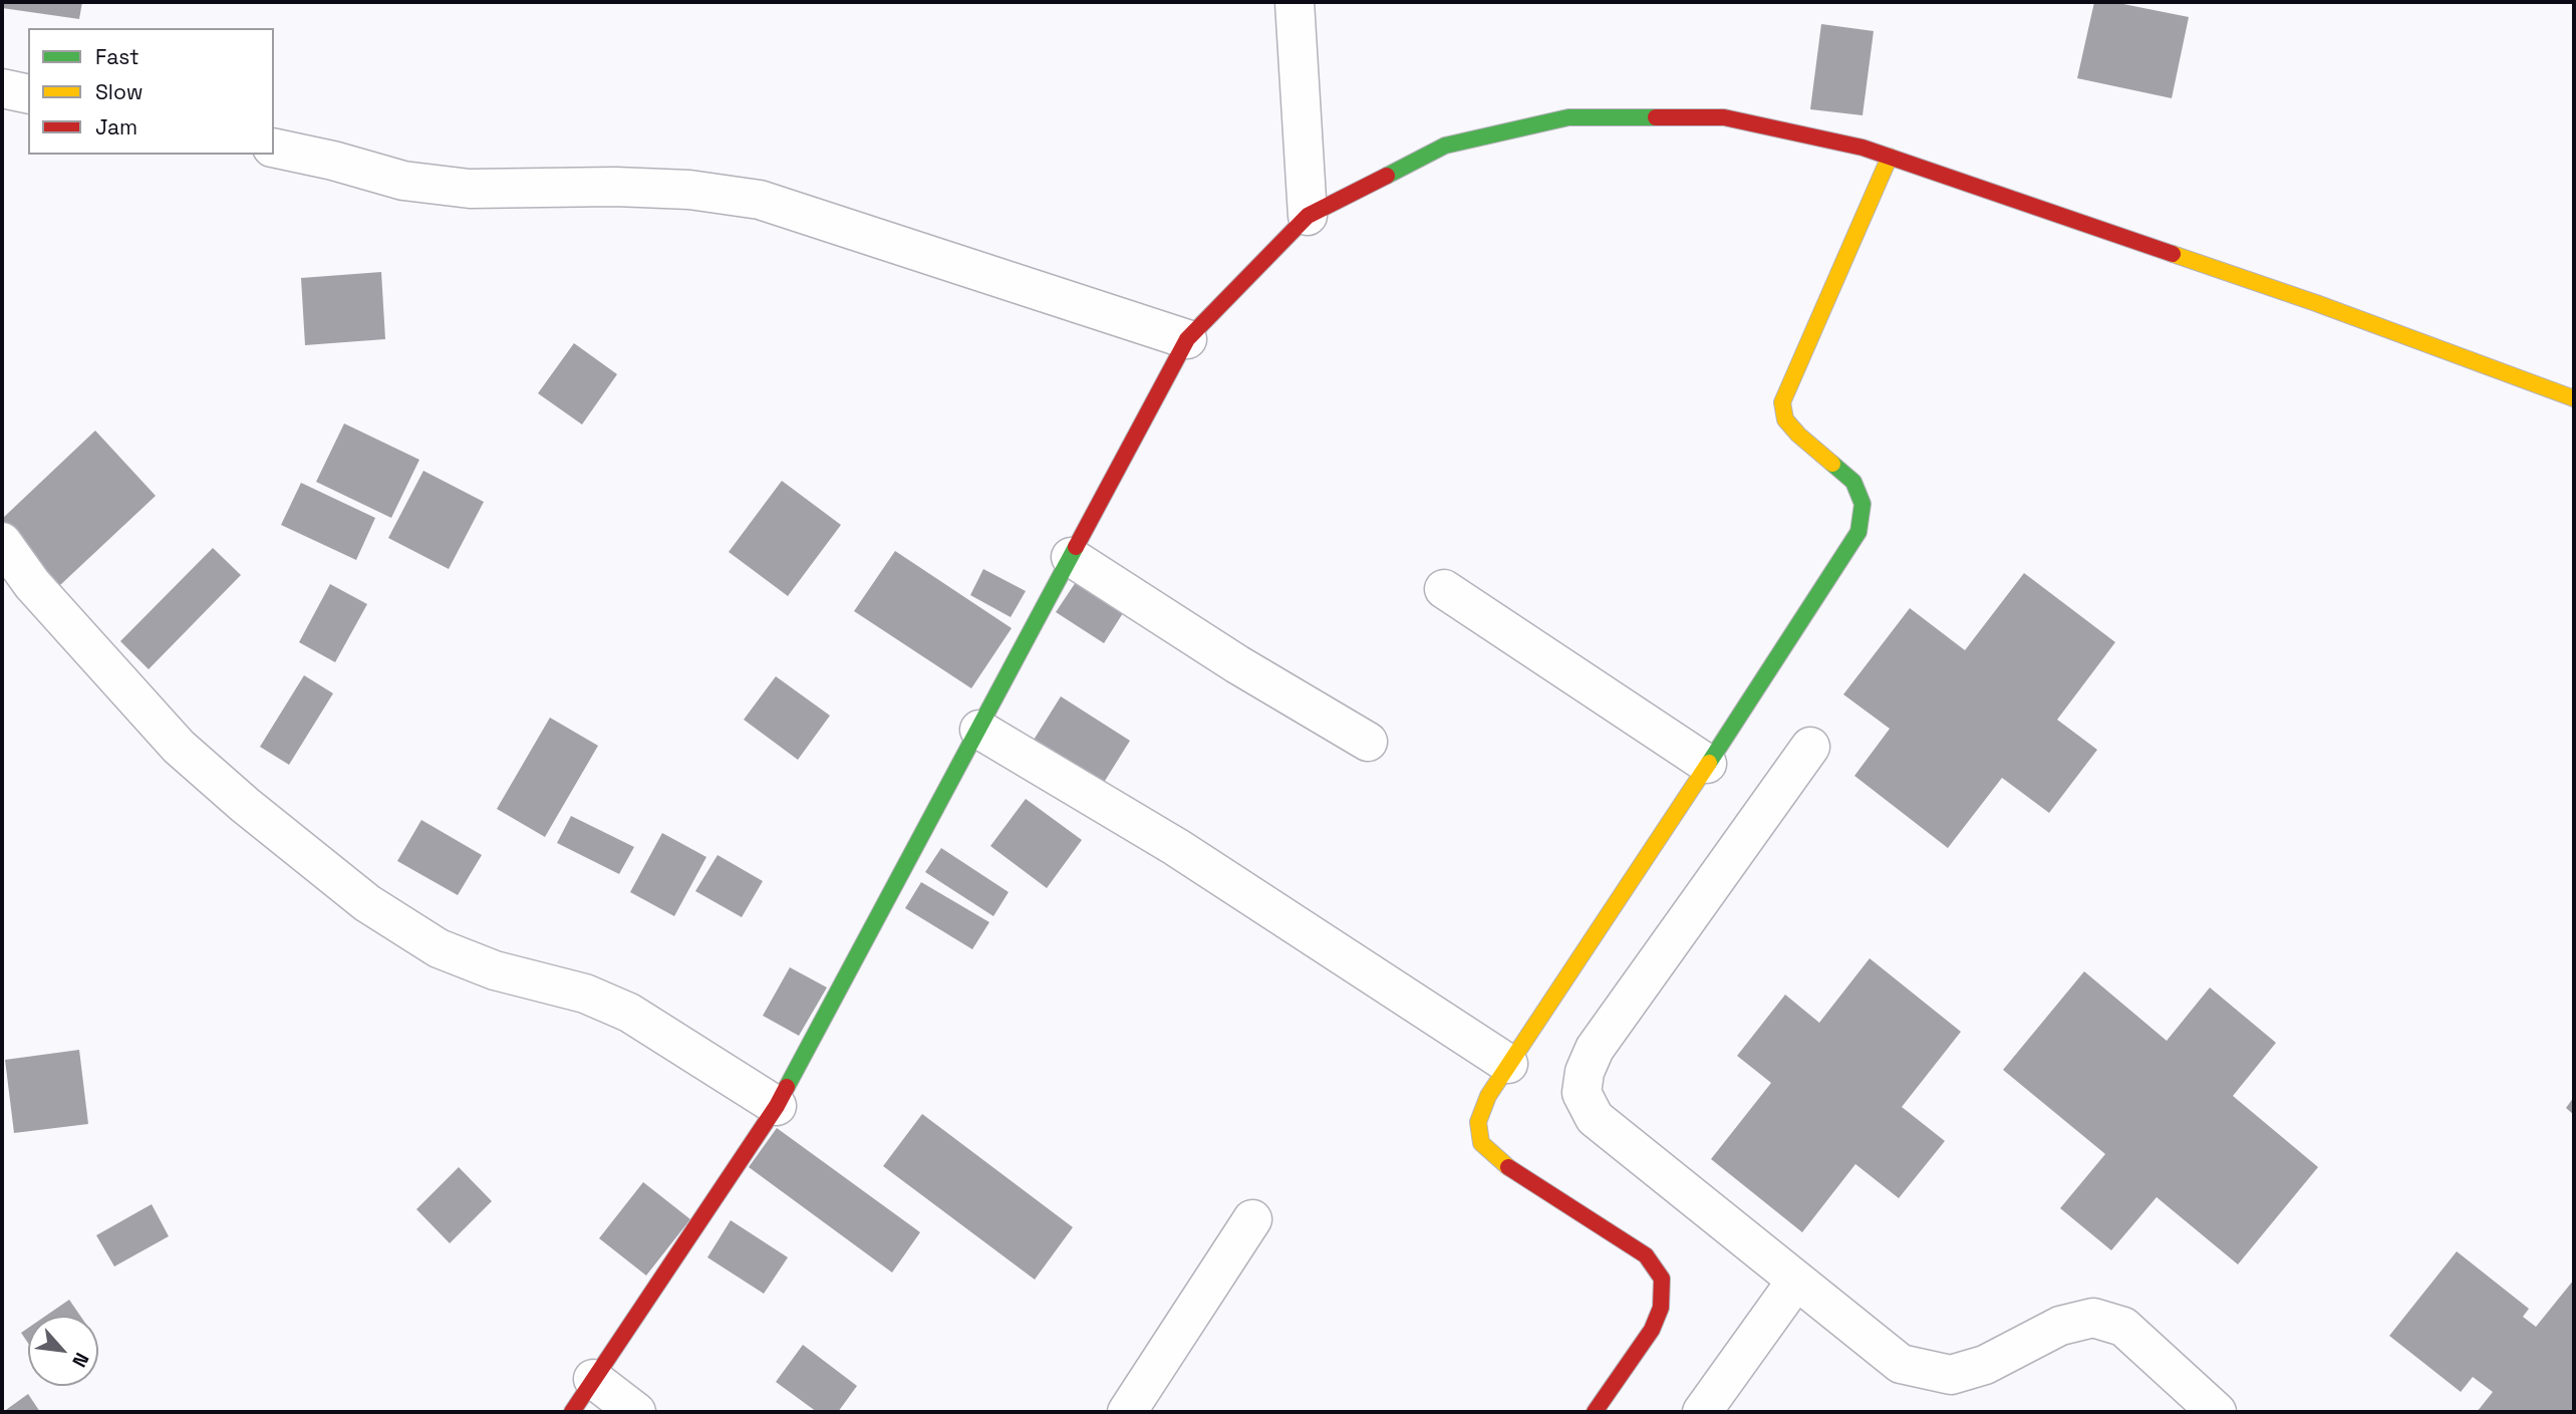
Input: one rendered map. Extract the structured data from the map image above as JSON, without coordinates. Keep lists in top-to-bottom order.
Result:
{
  "legend": ["Fast", "Slow", "Jam"],
  "north": "bottom right"
}
